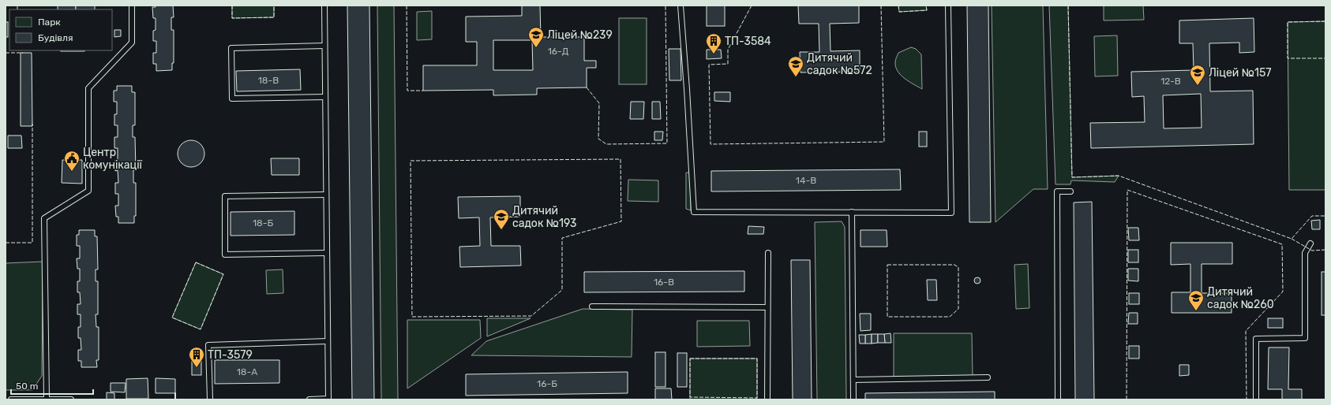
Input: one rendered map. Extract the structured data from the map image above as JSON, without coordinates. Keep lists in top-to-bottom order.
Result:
{
  "places": {
    "school or university": [
      "Ліцей №239",
      "Дитячий садок №572",
      "Ліцей №157",
      "Дитячий садок №193",
      "Дитячий садок №260"
    ],
    "building": ["ТП-3584", "ТП-3579"],
    "public building": ["Центр комунікації"]
  },
  "house_numbers": [
    "16-Д",
    "18-В",
    "12-В",
    "14-В",
    "18-Б",
    "16-В",
    "18-А",
    "16-Б"
  ],
  "legend": ["Парк", "Будівля"],
  "scale_bar": "50 m"
}
